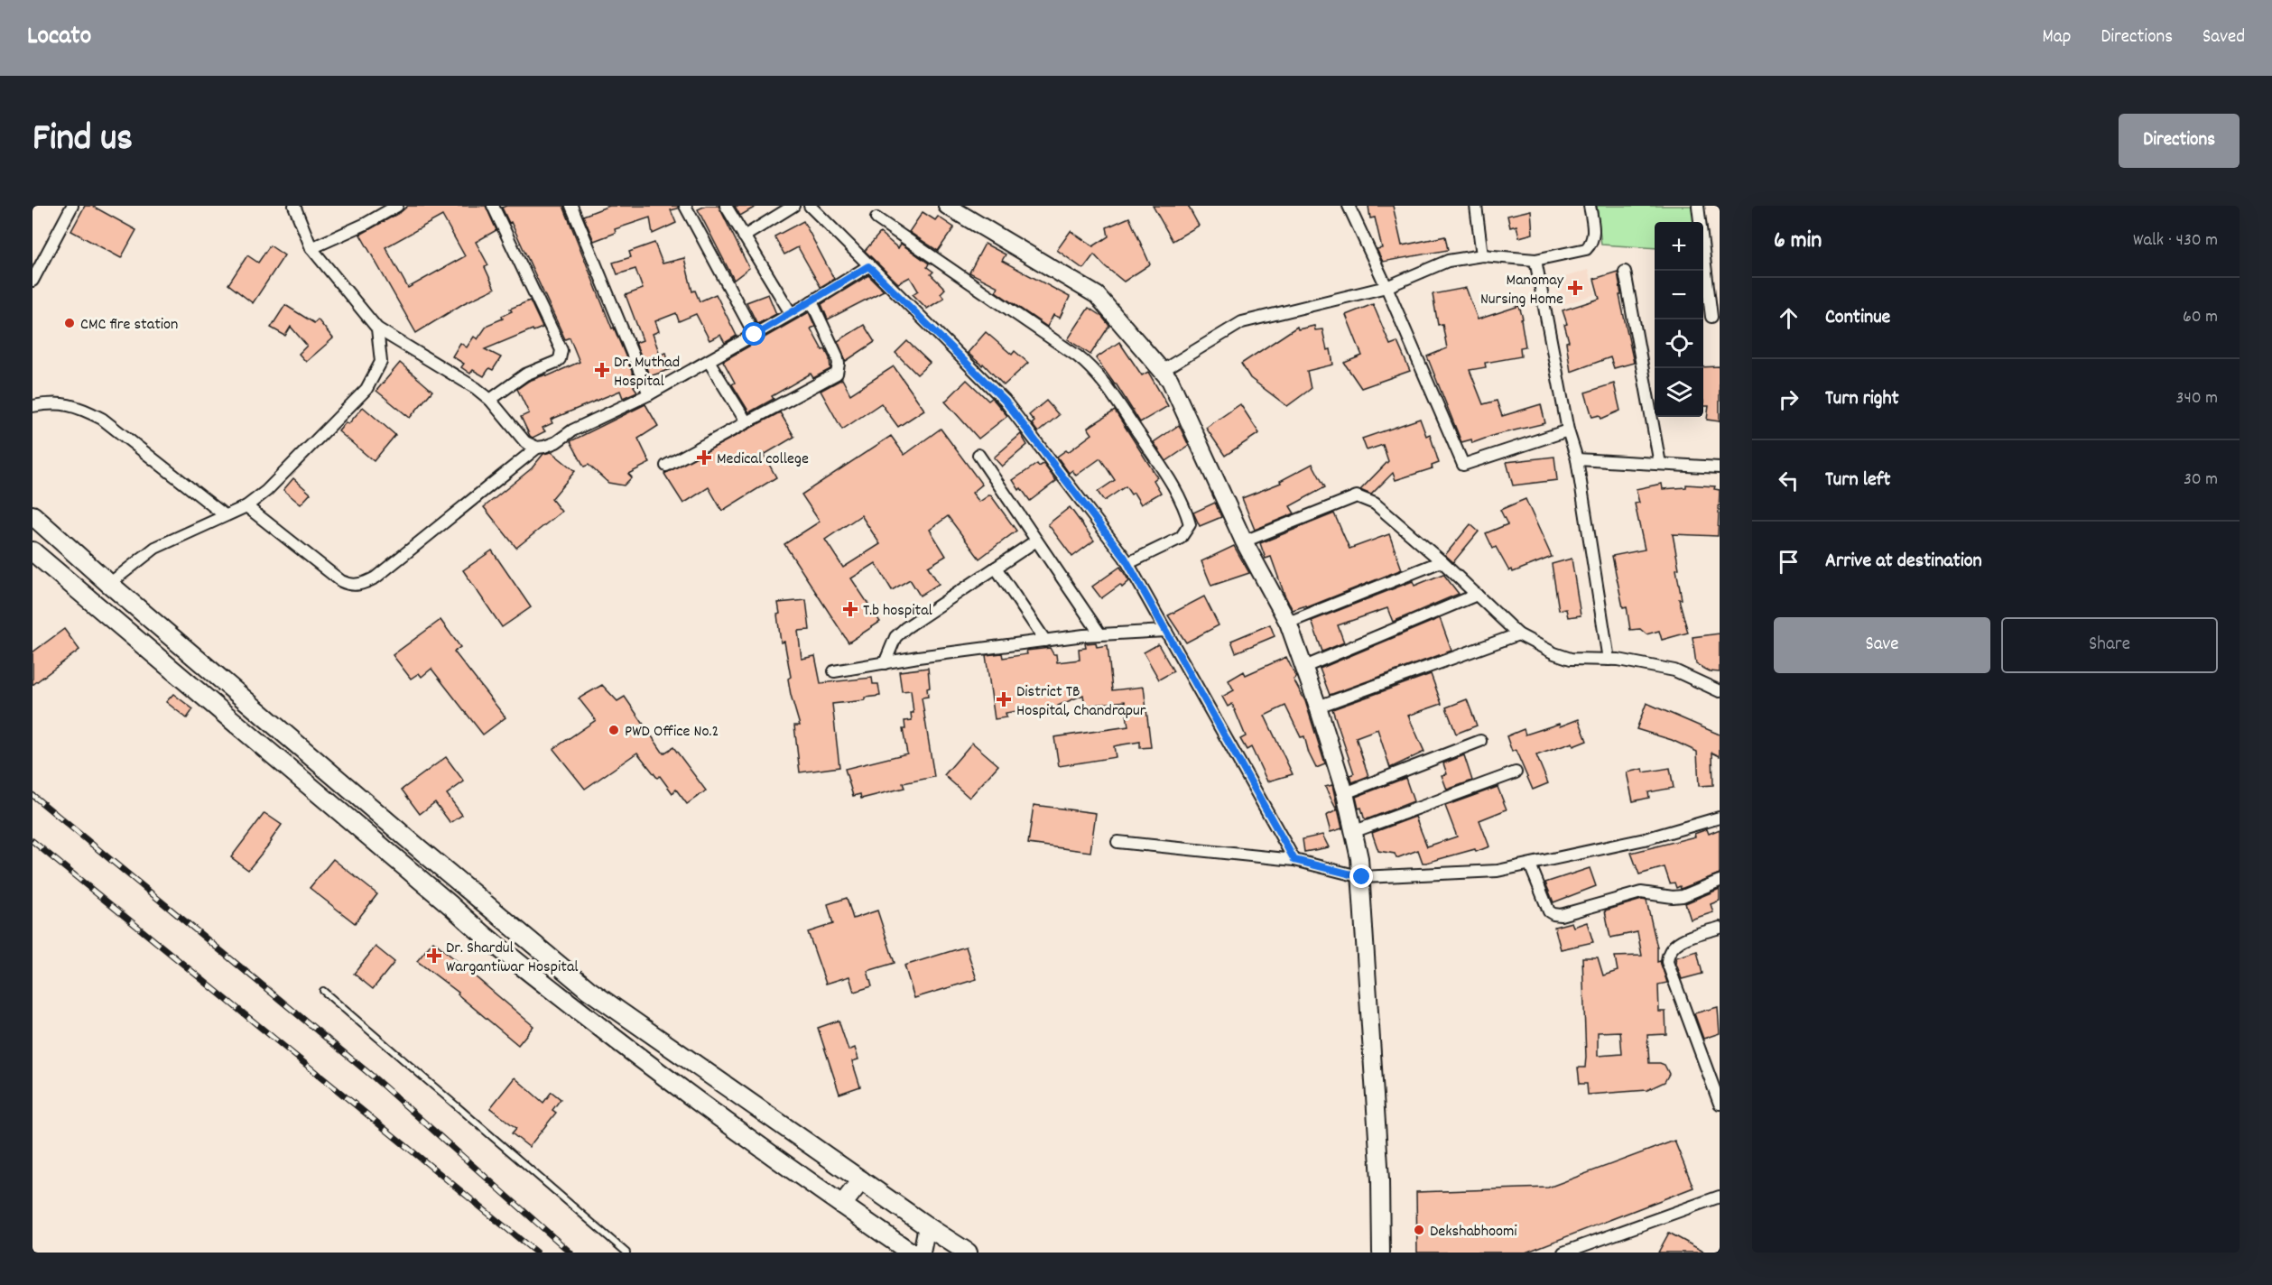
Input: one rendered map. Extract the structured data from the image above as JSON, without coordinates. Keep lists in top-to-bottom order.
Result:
{
  "places": {
    "health": [
      "Manomay Nursing Home",
      "Dr. Muthad Hospital",
      "Medical college",
      "T.b hospital",
      "District TB Hospital, Chandrapur",
      "Dr. Shardul Wargantiwar Hospital"
    ],
    "other": ["CMC fire station", "PWD Office No.2", "Dekshabhoomi"]
  },
  "page": {
    "header": "Locato",
    "nav": ["Map", "Directions", "Saved"],
    "title": "Find us",
    "buttons": [
      "Directions",
      ["Save", "Share"]
    ],
    "heading": ["6 min", "Walk · 430 m"],
    "map_buttons": ["+", "−"],
    "list": [
      ["Continue", "60 m"],
      ["Turn right", "340 m"],
      ["Turn left", "30 m"],
      "Arrive at destination"
    ]
  }
}
